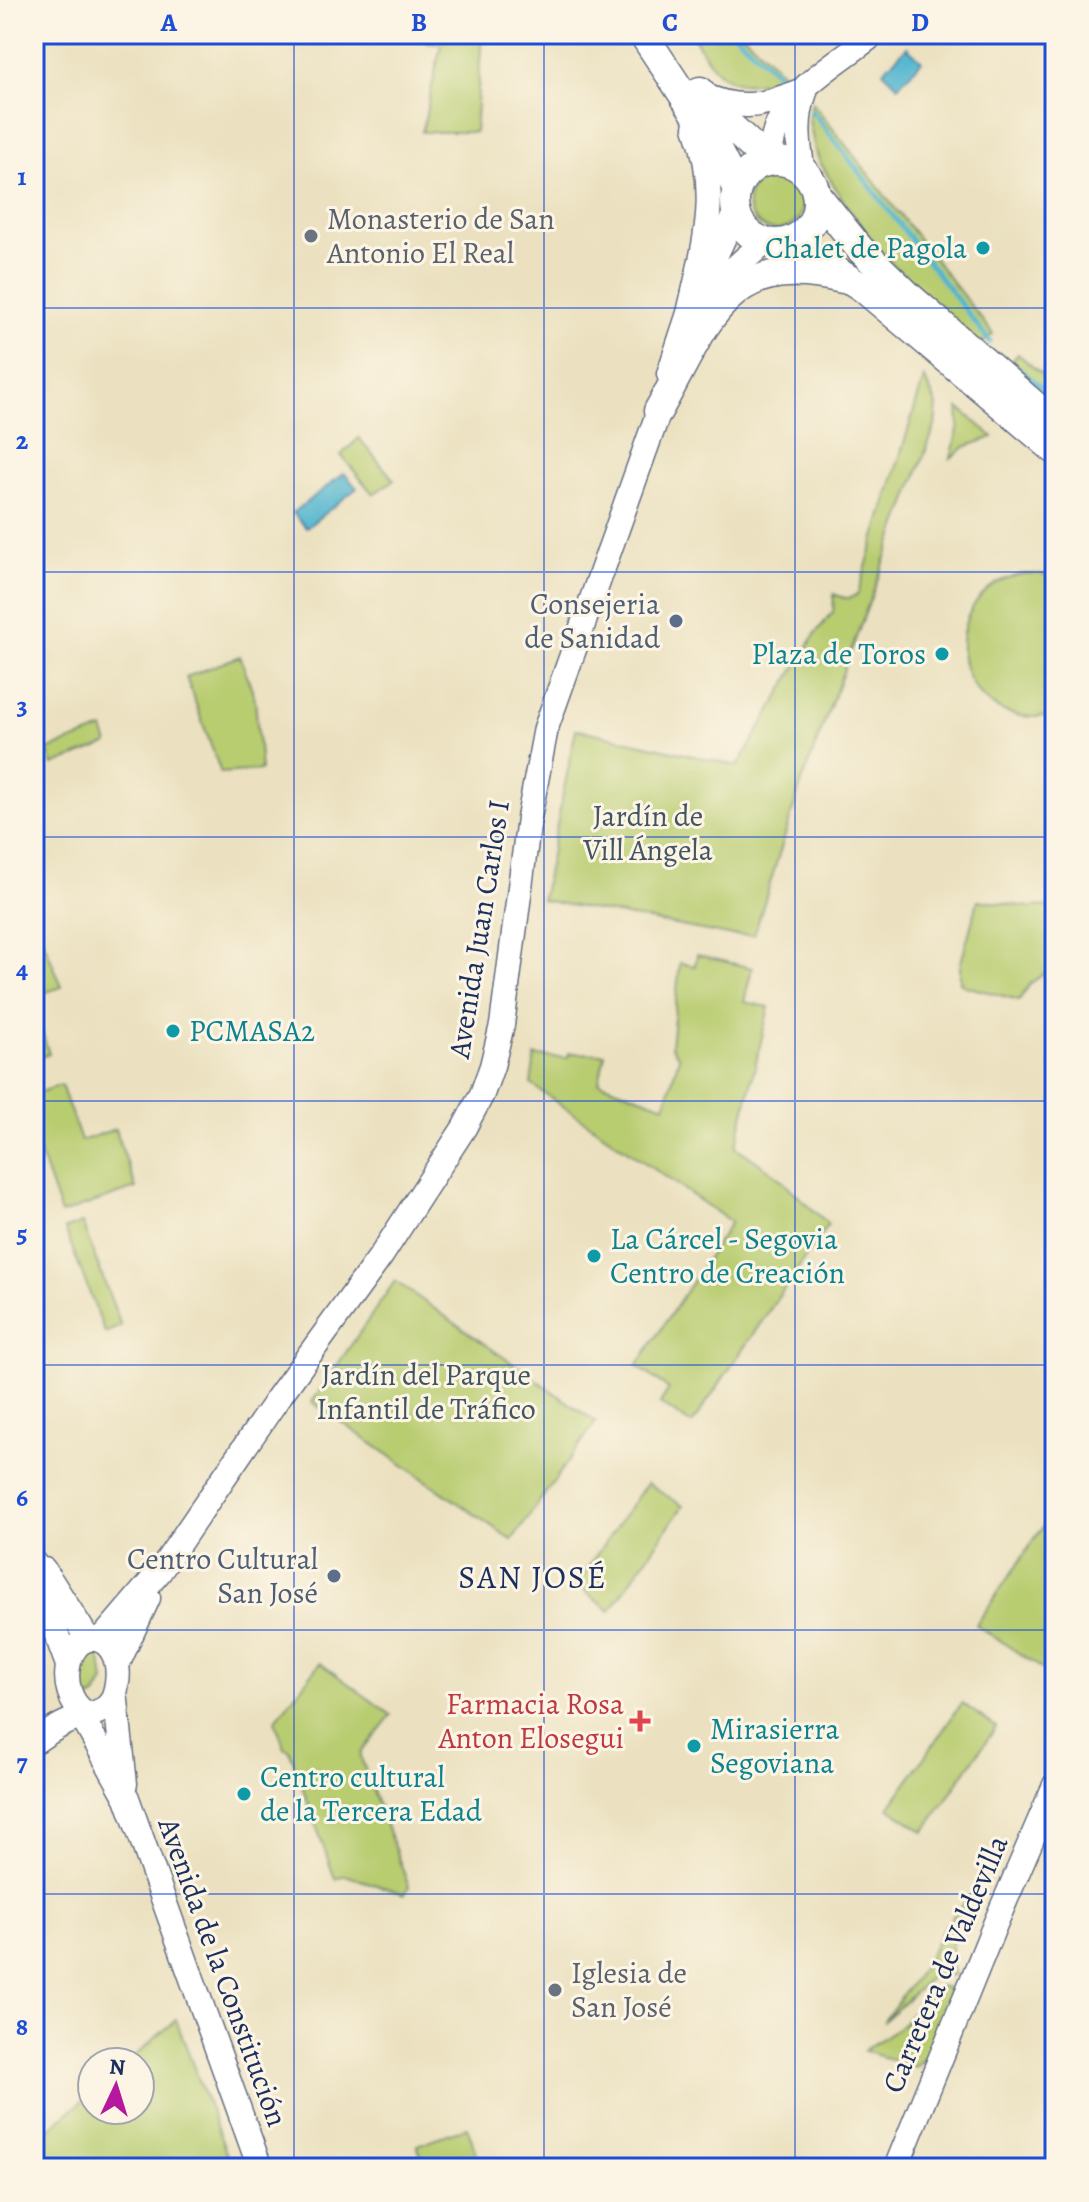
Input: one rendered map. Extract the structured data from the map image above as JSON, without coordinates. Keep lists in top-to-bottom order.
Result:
{
  "streets": {
    "main road": ["Avenida Juan Carlos I", "Carretera de Valdevilla", "Avenida de la Constitución"]
  },
  "crossings": [
    ["Avenida Juan Carlos I", "Avenida de la Constitución"]
  ],
  "districts": ["SAN JOSÉ"],
  "parks": ["Jardín de Vill Ángela", "Jardín del Parque Infantil de Tráfico"],
  "places": {
    "other": [
      "Monasterio de San Antonio El Real",
      "Chalet de Pagola",
      "Consejeria de Sanidad",
      "Plaza de Toros",
      "PCMASA2",
      "La Cárcel - Segovia Centro de Creación",
      "Centro Cultural San José",
      "Mirasierra Segoviana",
      "Centro cultural de la Tercera Edad",
      "Iglesia de San José"
    ],
    "health": ["Farmacia Rosa Anton Elosegui"]
  },
  "north": "top",
  "grid": {
    "columns": [
      "A",
      "B",
      "C",
      "D"
    ],
    "rows": [
      "1",
      "2",
      "3",
      "4",
      "5",
      "6",
      "7",
      "8"
    ]
  }
}
